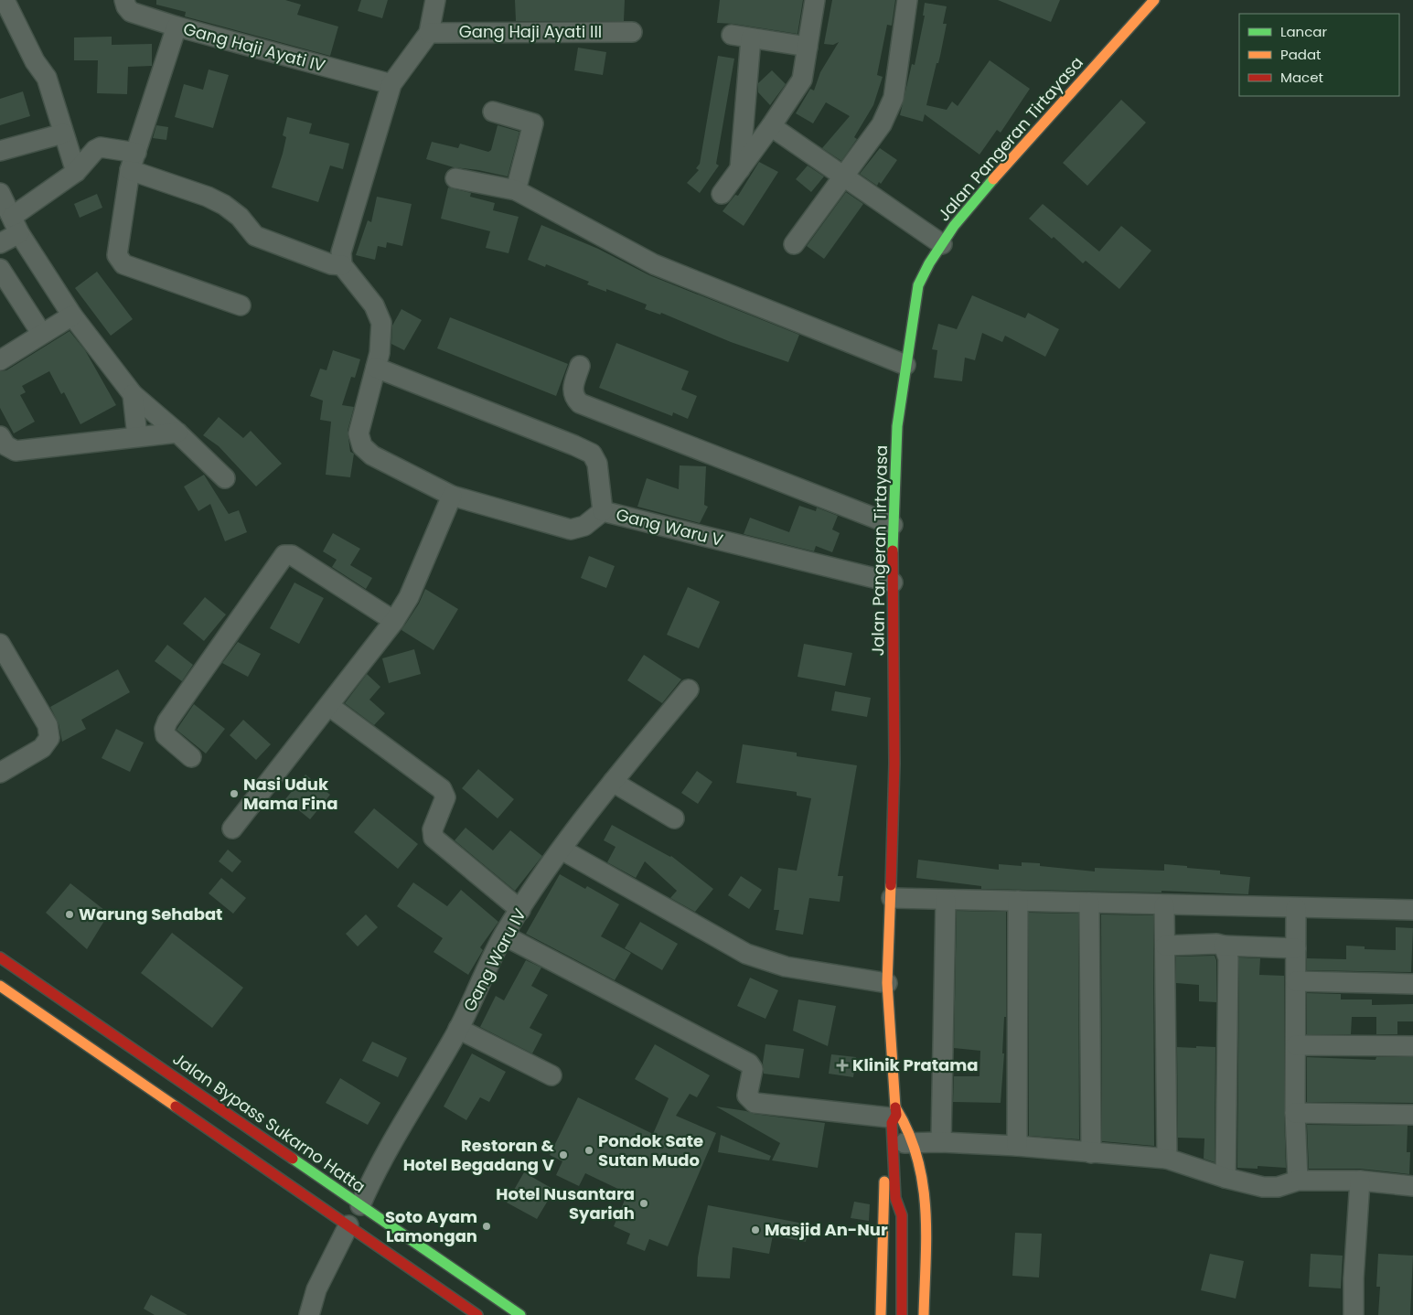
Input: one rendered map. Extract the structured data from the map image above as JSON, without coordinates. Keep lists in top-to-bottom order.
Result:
{
  "streets": {
    "main road": ["Jalan Pangeran Tirtayasa", "Jalan Bypass Sukarno Hatta"],
    "street": [
      "Gang Haji Ayati III",
      "Gang Haji Ayati IV",
      "Gang Waru V",
      "Gang Waru IV"
    ]
  },
  "crossings": [
    ["Jalan Pangeran Tirtayasa", "Gang Waru V"],
    ["Gang Waru IV", "Jalan Bypass Sukarno Hatta"]
  ],
  "places": {
    "other": [
      "Nasi Uduk Mama Fina",
      "Warung Sehabat",
      "Pondok Sate Sutan Mudo",
      "Restoran & Hotel Begadang V",
      "Hotel Nusantara Syariah",
      "Soto Ayam Lamongan",
      "Masjid An-Nur"
    ],
    "health": ["Klinik Pratama"]
  },
  "legend": ["Lancar", "Padat", "Macet"]
}
